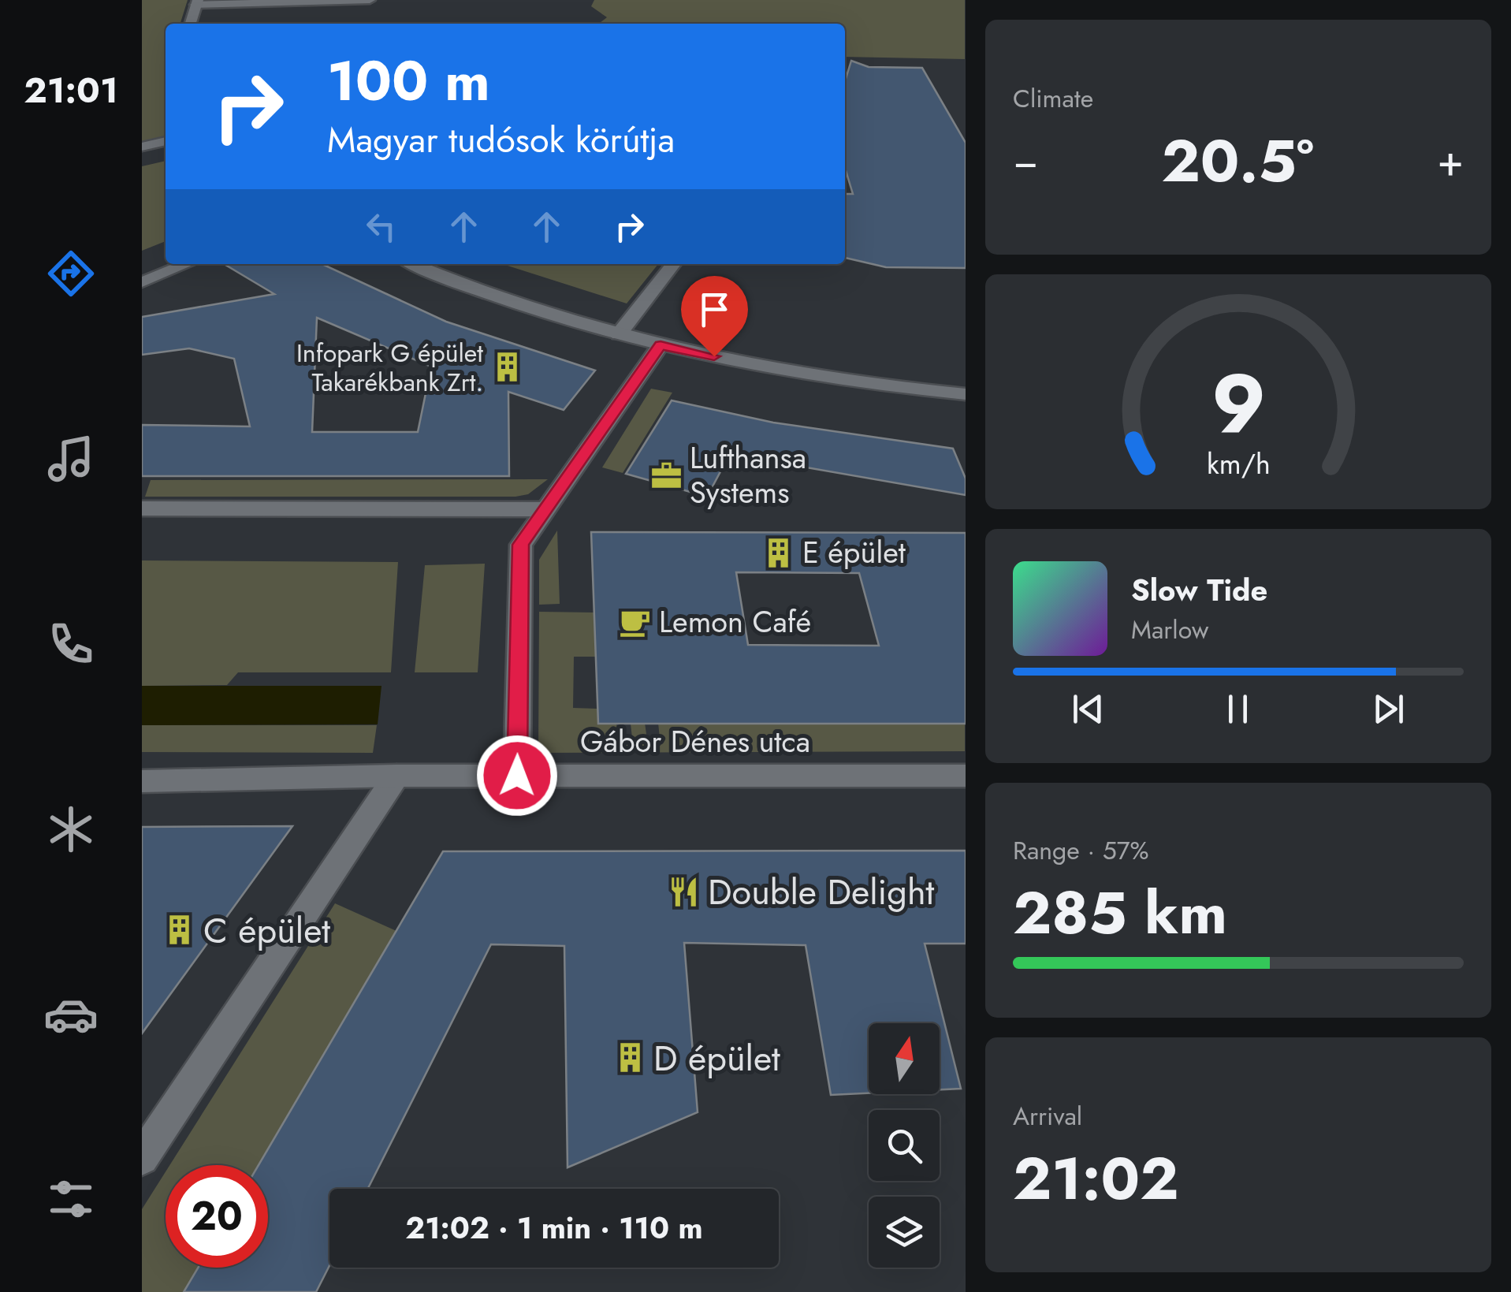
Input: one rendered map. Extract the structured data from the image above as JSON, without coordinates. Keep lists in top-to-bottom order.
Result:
{
  "streets": {
    "street": ["Gábor Dénes utca"]
  },
  "places": {
    "building": [
      "Infopark G épület Takarékbank Zrt.",
      "E épület",
      "C épület",
      "D épület"
    ],
    "office": ["Lufthansa Systems"],
    "cafe": ["Lemon Café"],
    "restaurant": ["Double Delight"]
  },
  "north": "top",
  "page": {
    "tabs": "21:01",
    "tile": [
      "Climate",
      ["Range · 57%", "285 km"],
      ["Arrival", "21:02"]
    ],
    "turn": ["100 m", "Magyar tudósok körútja"],
    "heat": ["−", "20.5°", "+"],
    "song": ["Slow Tide", "Marlow"],
    "limit": "20",
    "trip": "21:02 · 1 min · 110 m",
    "gauge": ["9", "km/h"]
  }
}
